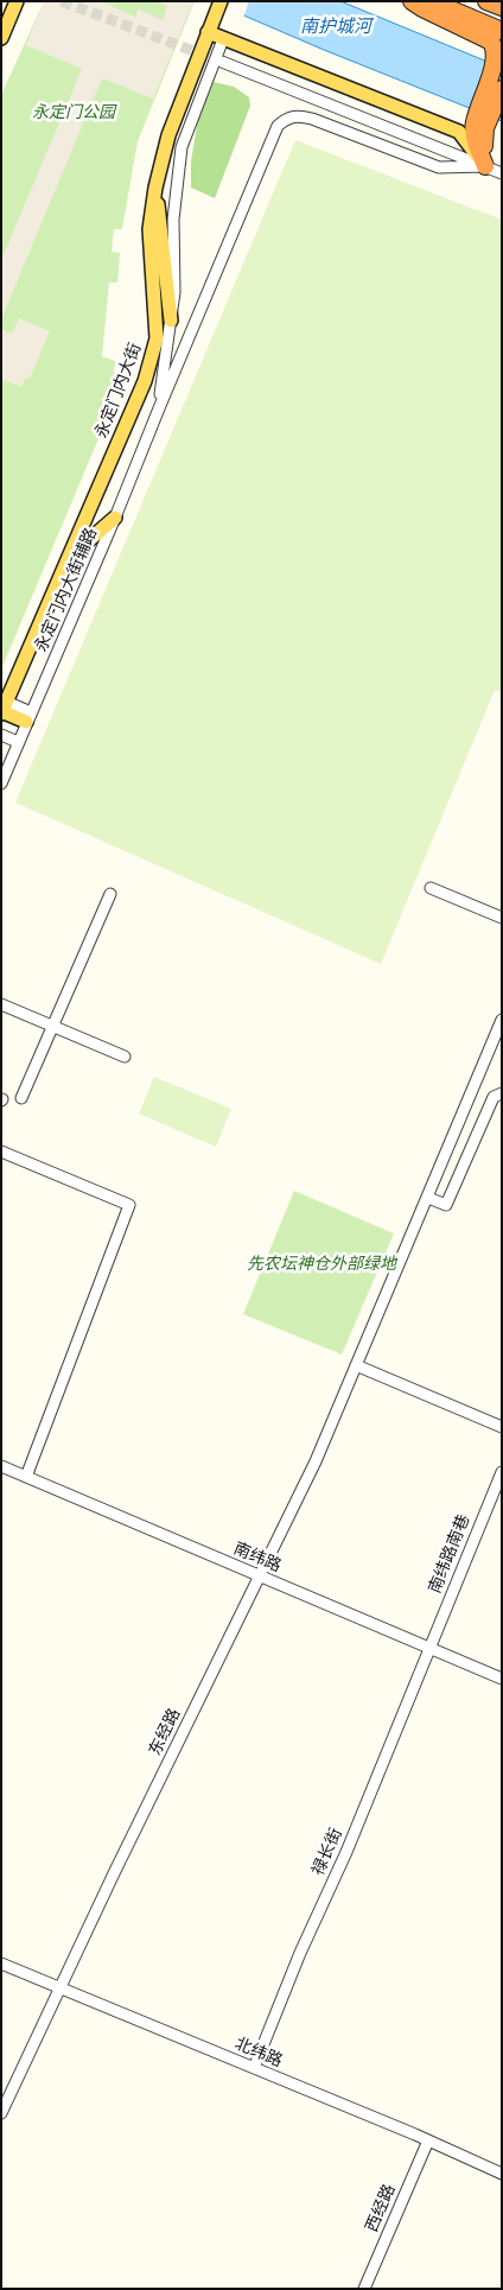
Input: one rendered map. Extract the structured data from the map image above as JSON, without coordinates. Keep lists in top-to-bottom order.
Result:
{
  "streets": {
    "main road": ["永定门内大街"],
    "street": [
      "永定门内大街辅路",
      "南纬路南巷",
      "南纬路",
      "东经路",
      "禄长街",
      "北纬路",
      "西经路"
    ]
  },
  "crossings": [
    ["南纬路南巷", "南纬路"],
    ["南纬路南巷", "禄长街"],
    ["南纬路", "东经路"],
    ["南纬路", "禄长街"],
    ["东经路", "北纬路"],
    ["禄长街", "北纬路"],
    ["北纬路", "西经路"]
  ],
  "water": ["南护城河"],
  "parks": ["永定门公园", "先农坛神仓外部绿地"]
}
